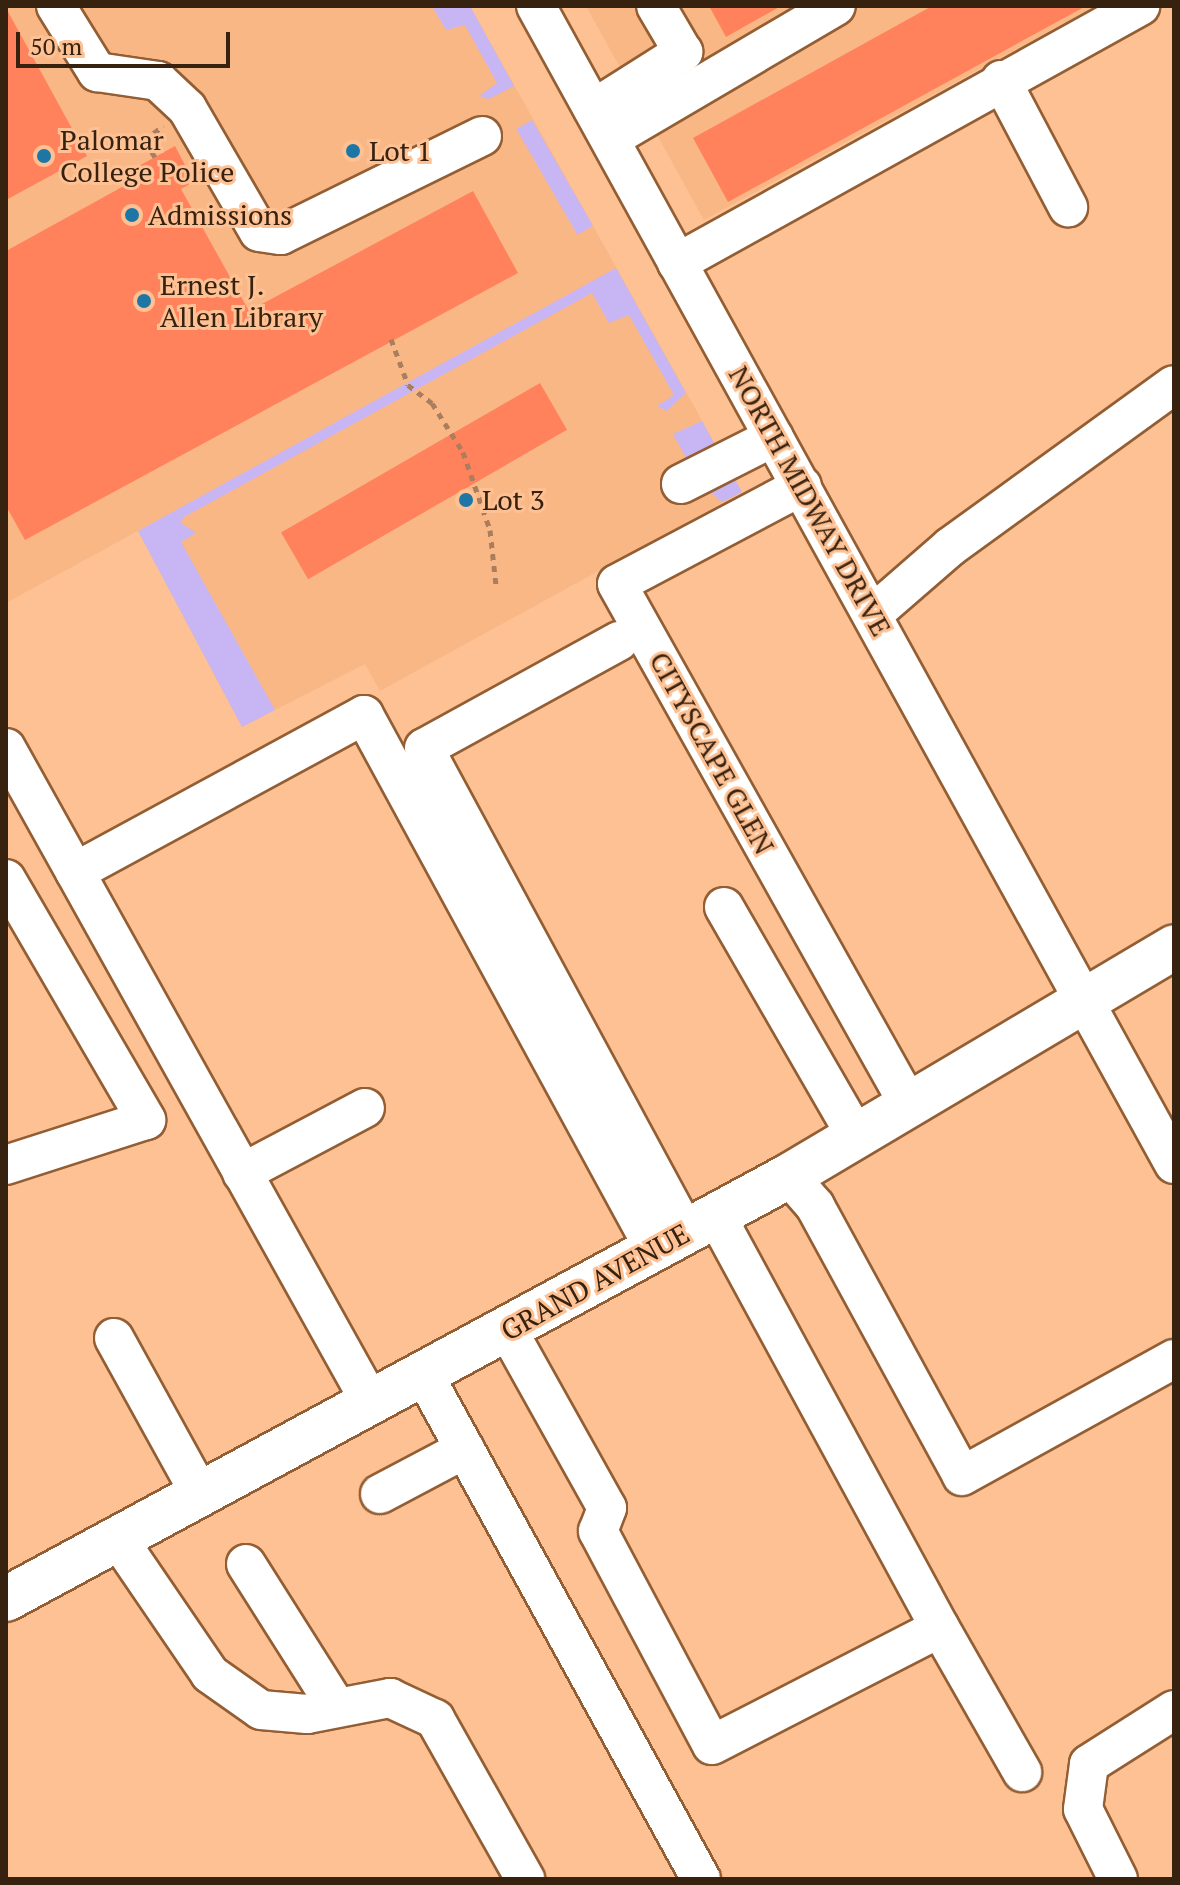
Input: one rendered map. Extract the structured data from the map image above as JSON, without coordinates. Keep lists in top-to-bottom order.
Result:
{
  "streets": {
    "main road": ["GRAND AVENUE"],
    "street": ["NORTH MIDWAY DRIVE", "CITYSCAPE GLEN"]
  },
  "crossings": [
    ["NORTH MIDWAY DRIVE", "CITYSCAPE GLEN"],
    ["NORTH MIDWAY DRIVE", "GRAND AVENUE"],
    ["CITYSCAPE GLEN", "GRAND AVENUE"]
  ],
  "places": [
    "Lot 1",
    "Palomar College Police",
    "Admissions",
    "Ernest J. Allen Library",
    "Lot 3"
  ],
  "scale_bar": "50 m"
}
